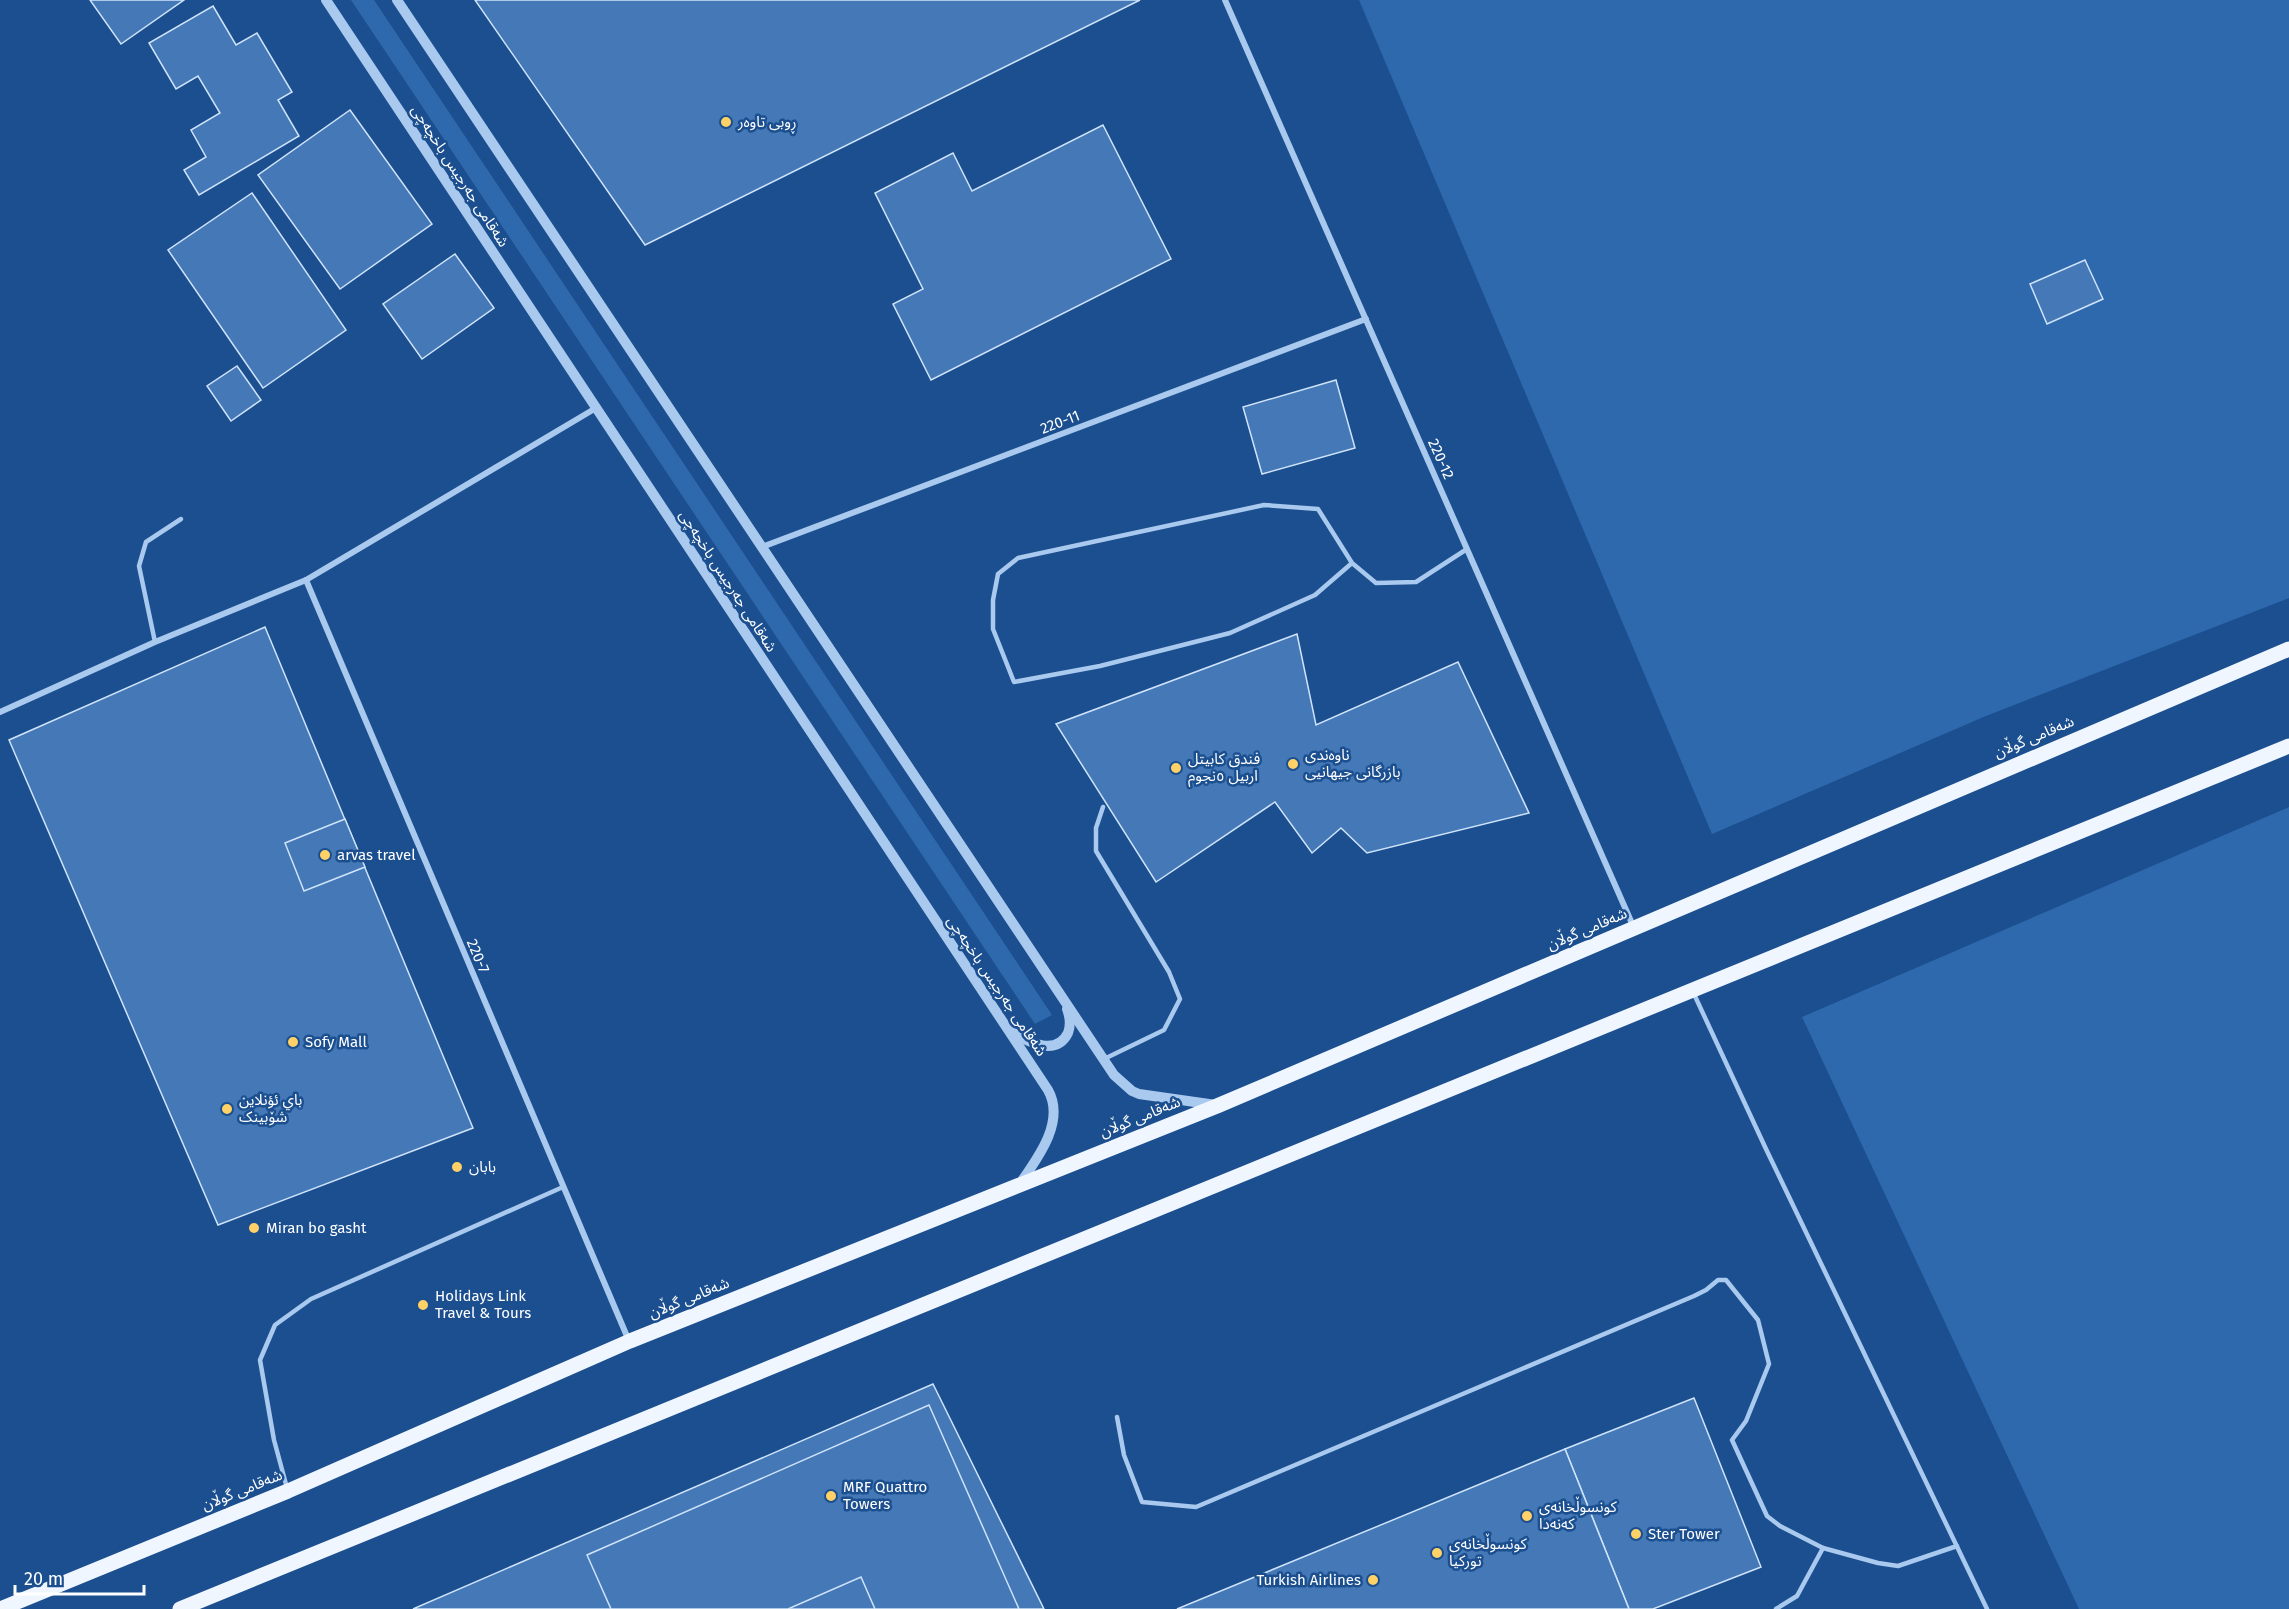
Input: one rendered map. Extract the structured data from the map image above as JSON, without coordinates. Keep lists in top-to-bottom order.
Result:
{
  "streets": {
    "main road": ["شەقامی گوڵان"],
    "street": [
      "شەقامی جەرجیس باخچەچی",
      "220-11",
      "220-12",
      "220-7"
    ]
  },
  "crossings": [
    ["شەقامی جەرجیس باخچەچی", "شەقامی گوڵان"],
    ["220-11", "220-12"],
    ["220-12", "شەقامی گوڵان"],
    ["شەقامی گوڵان", "220-7"]
  ],
  "places": [
    "ڕوبی تاوەر",
    "ناوەندی بازرگانی جیهانیی",
    "فندق كابيتل اربيل ٥نجوم",
    "arvas travel",
    "Sofy Mall",
    "باي ئؤنلاین شۆبینک",
    "بابان",
    "Miran bo gasht",
    "Holidays Link Travel & Tours",
    "MRF Quattro Towers",
    "کونسوڵخانەی کەنەدا",
    "Ster Tower",
    "کونسوڵخانەی تورکیا",
    "Turkish Airlines"
  ],
  "scale_bar": "20 m"
}
